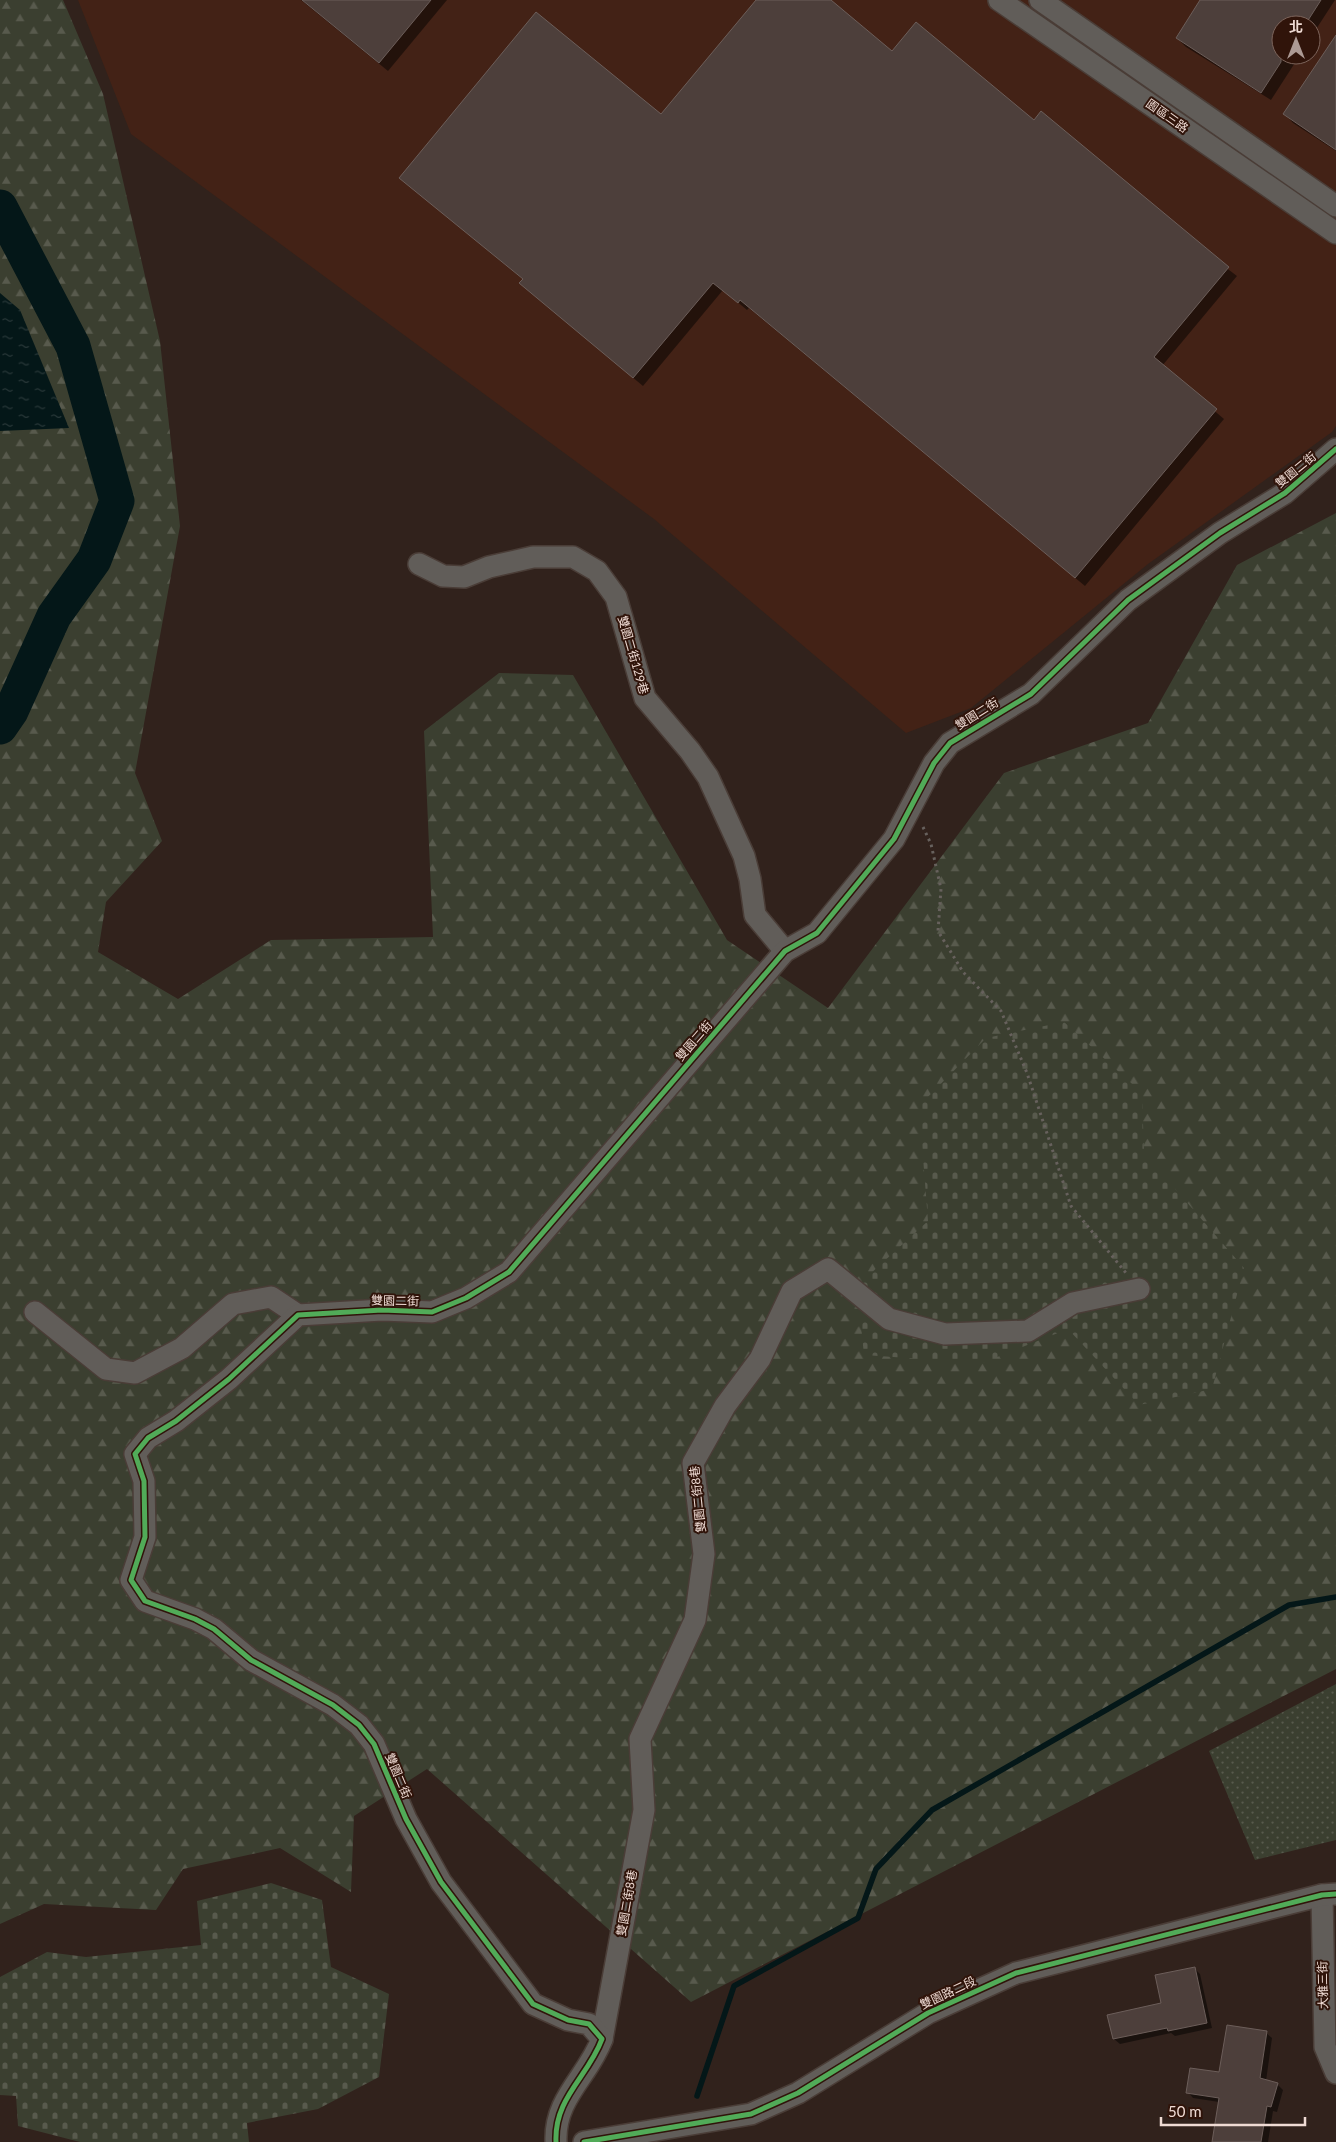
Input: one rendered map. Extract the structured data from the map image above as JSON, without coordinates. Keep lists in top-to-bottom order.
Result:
{
  "streets": {
    "street": [
      "園區三路",
      "雙園二街",
      "雙園二街129巷",
      "雙園二街8巷",
      "大雅三街",
      "雙園路二段"
    ]
  },
  "crossings": [
    ["雙園二街", "雙園二街129巷"],
    ["雙園二街", "雙園二街8巷"],
    ["大雅三街", "雙園路二段"]
  ],
  "scale_bar": "50 m",
  "north": "top"
}
